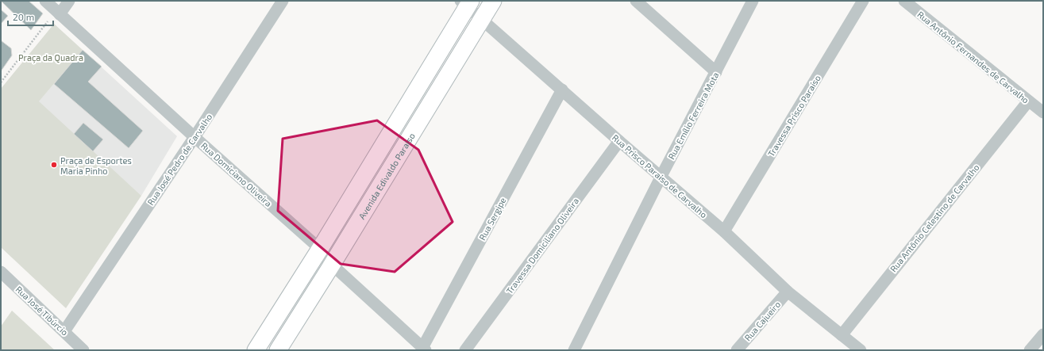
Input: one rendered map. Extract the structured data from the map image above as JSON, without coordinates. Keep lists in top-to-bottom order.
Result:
{
  "streets": {
    "main road": ["Avenida Edivaldo Paraiso"],
    "street": [
      "Rua Antônio Fernandes de Carvalho",
      "Rua Emílio Ferreira Mota",
      "Travessa Prisco Paraíso",
      "Rua José Pedro de Carvalho",
      "Rua Domiciano Oliveira",
      "Rua Prisco Paraiso de Carvalho",
      "Rua Antônio Celestino de Carvalho",
      "Rua Sergipe",
      "Travessa Domiciliano Oliveira",
      "Rua José Tibúrcio",
      "Rua Cajueiro"
    ]
  },
  "crossings": [
    ["Rua Antônio Fernandes de Carvalho", "Rua Antônio Celestino de Carvalho"],
    ["Rua Emílio Ferreira Mota", "Rua Prisco Paraiso de Carvalho"],
    ["Travessa Prisco Paraíso", "Rua Prisco Paraiso de Carvalho"],
    ["Rua José Pedro de Carvalho", "Rua Domiciano Oliveira"],
    ["Rua José Pedro de Carvalho", "Rua José Tibúrcio"],
    ["Rua Domiciano Oliveira", "Avenida Edivaldo Paraiso"],
    ["Rua Domiciano Oliveira", "Rua Sergipe"],
    ["Avenida Edivaldo Paraiso", "Rua Prisco Paraiso de Carvalho"],
    ["Rua Prisco Paraiso de Carvalho", "Rua Antônio Celestino de Carvalho"],
    ["Rua Prisco Paraiso de Carvalho", "Rua Sergipe"],
    ["Rua Prisco Paraiso de Carvalho", "Travessa Domiciliano Oliveira"],
    ["Rua Prisco Paraiso de Carvalho", "Rua Cajueiro"]
  ],
  "parks": ["Praça da Quadra"],
  "places": ["Praça de Esportes Maria Pinho"],
  "scale_bar": "20 m"
}
